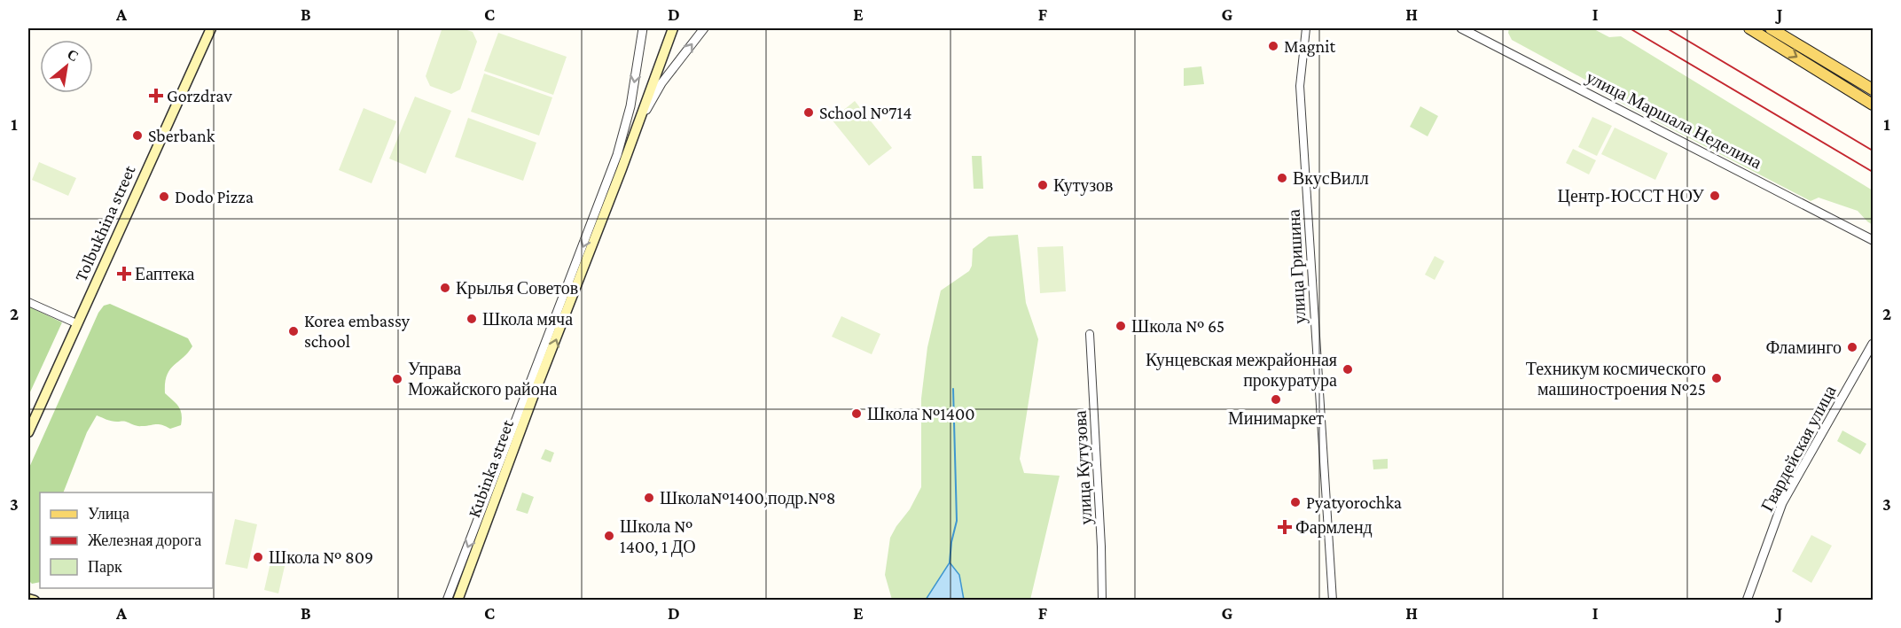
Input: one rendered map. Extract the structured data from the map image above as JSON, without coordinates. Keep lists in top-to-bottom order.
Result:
{
  "streets": {
    "main road": ["Tolbukhina street"],
    "street": [
      "улица Маршала Неделина",
      "улица Гришина",
      "Гвардейская улица",
      "улица Кутузова"
    ]
  },
  "places": {
    "other": [
      "Magnit",
      "School №714",
      "Sberbank",
      "ВкусВилл",
      "Кутузов",
      "Центр-ЮССТ НОУ",
      "Dodo Pizza",
      "Крылья Советов",
      "Школа мяча",
      "Школа № 65",
      "Korea embassy school",
      "Фламинго",
      "Кунцевская межрайонная прокуратура",
      "Техникум космического машиностроения №25",
      "Управа Можайского района",
      "Минимаркет",
      "Школа №1400",
      "Школа№1400,подр.№8",
      "Pyatyorochka",
      "Школа № 1400, 1 ДО",
      "Школа № 809"
    ],
    "health": ["Gorzdrav", "Еаптека", "Фармленд"]
  },
  "legend": ["Улица", "Железная дорога", "Парк"],
  "north": "top right",
  "grid": {
    "columns": [
      "A",
      "B",
      "C",
      "D",
      "E",
      "F",
      "G",
      "H",
      "I",
      "J"
    ],
    "rows": ["1", "2", "3"]
  }
}
